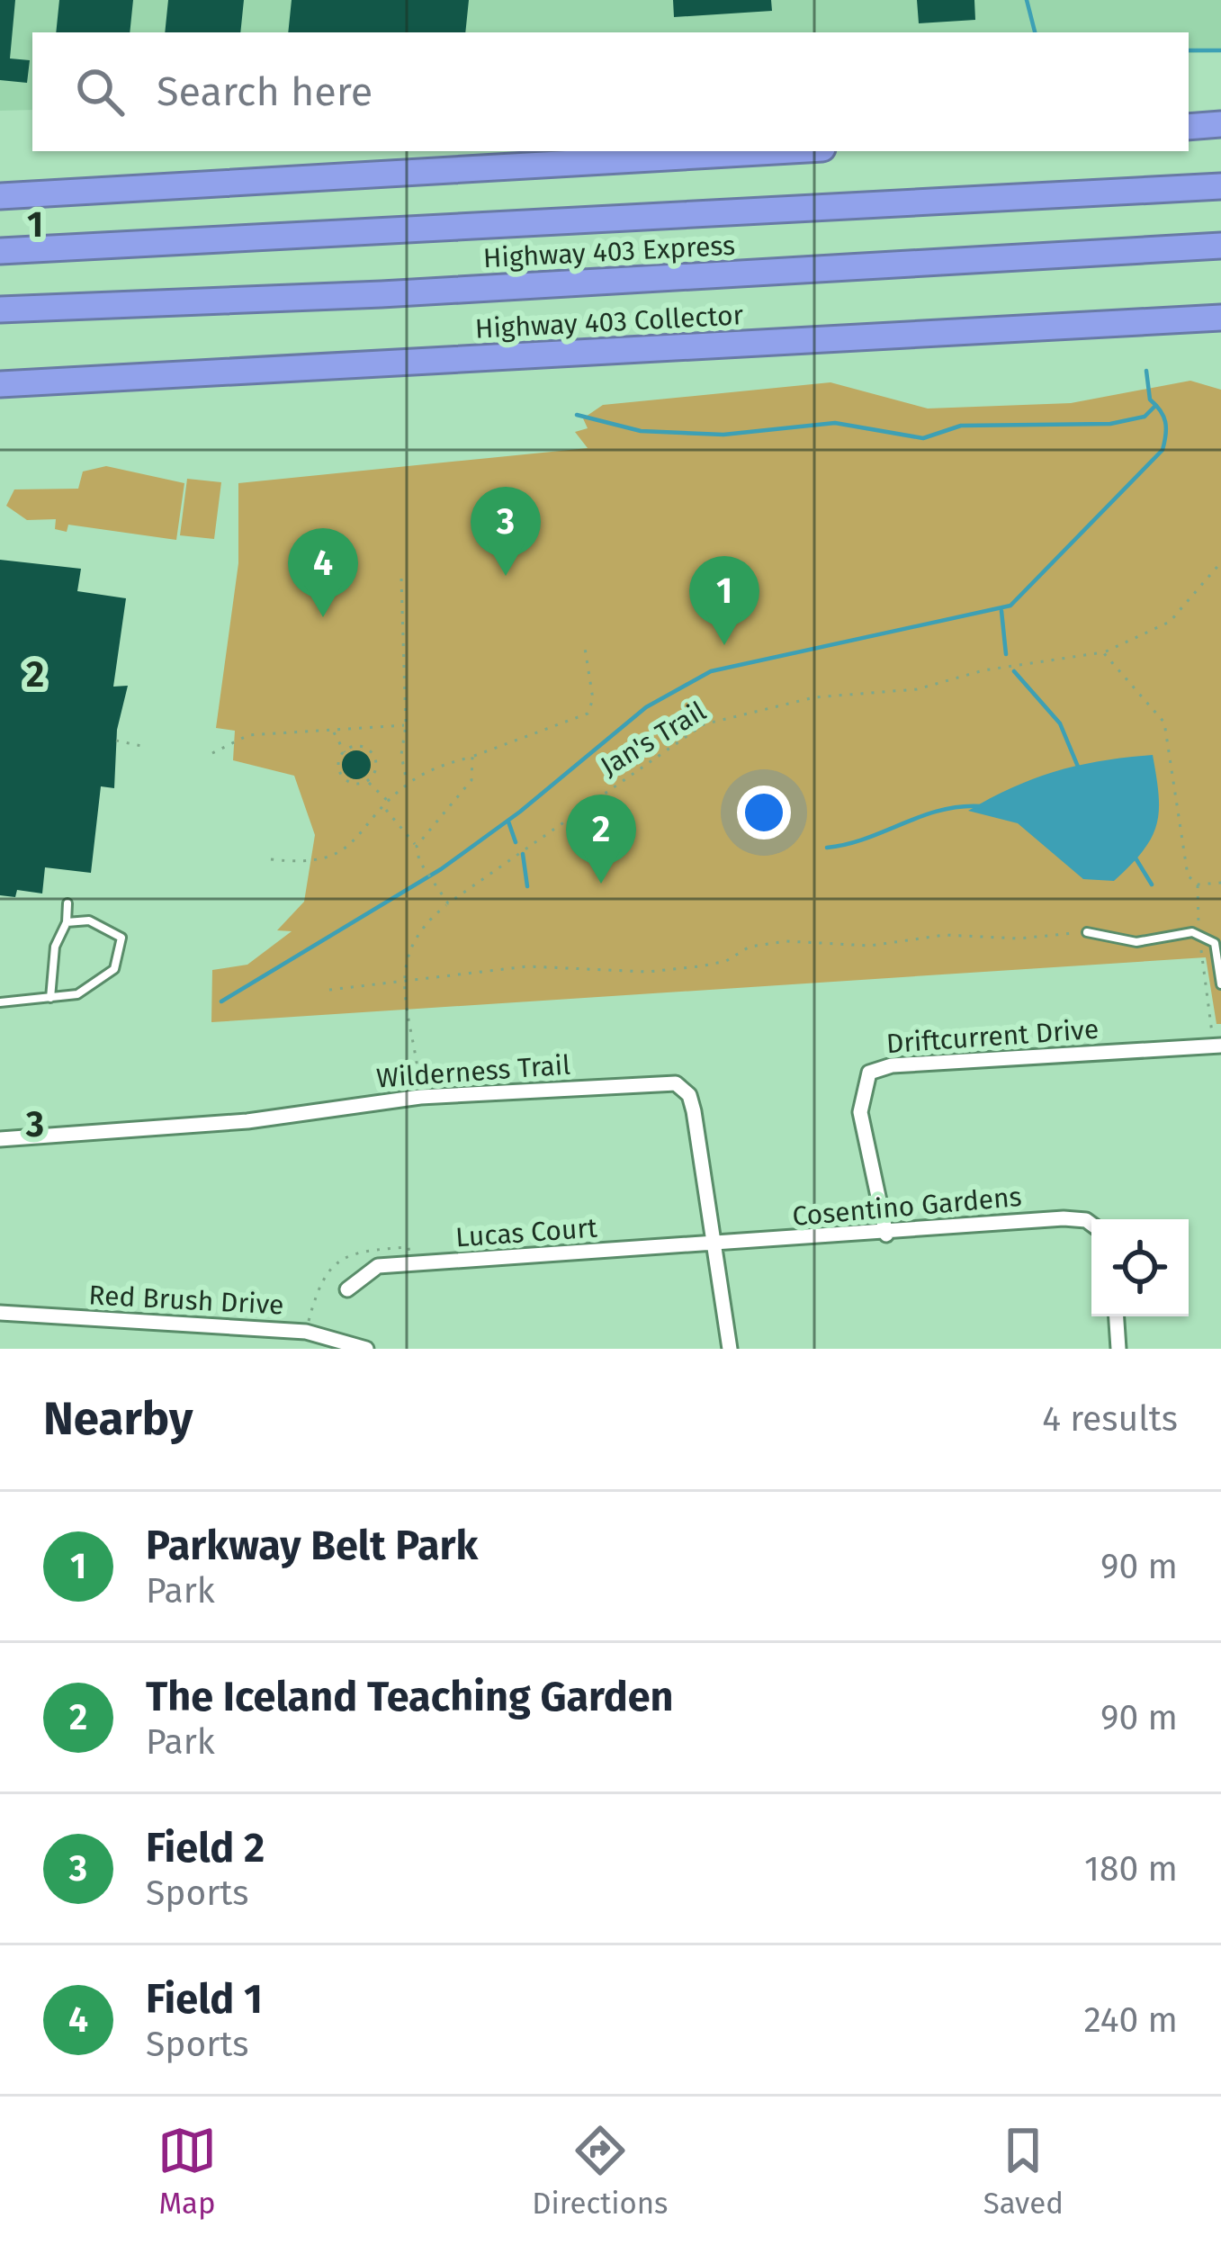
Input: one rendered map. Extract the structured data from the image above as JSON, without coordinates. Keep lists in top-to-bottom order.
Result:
{
  "streets": {
    "highway": ["Highway 403 Express", "Highway 403 Collector"],
    "street": [
      "Driftcurrent Drive",
      "Wilderness Trail",
      "Cosentino Gardens",
      "Lucas Court",
      "Red Brush Drive"
    ],
    "path": ["Jan's Trail"]
  },
  "crossings": [
    ["Driftcurrent Drive", "Cosentino Gardens"],
    ["Wilderness Trail", "Cosentino Gardens"],
    ["Wilderness Trail", "Lucas Court"],
    ["Cosentino Gardens", "Lucas Court"]
  ],
  "page": {
    "search": "Search here",
    "pins": [
      "3",
      "4",
      "1",
      "2"
    ],
    "heading": ["Nearby", "4 results"],
    "list": [
      {
        "mark": "1",
        "name": "Parkway Belt Park",
        "note": "Park",
        "value": "90 m"
      },
      {
        "mark": "2",
        "name": "The Iceland Teaching Garden",
        "note": "Park",
        "value": "90 m"
      },
      {
        "mark": "3",
        "name": "Field 2",
        "note": "Sports",
        "value": "180 m"
      },
      {
        "mark": "4",
        "name": "Field 1",
        "note": "Sports",
        "value": "240 m"
      }
    ],
    "nav": ["Map", "Directions", "Saved"]
  },
  "grid": {
    "rows": ["1", "2", "3"]
  }
}
